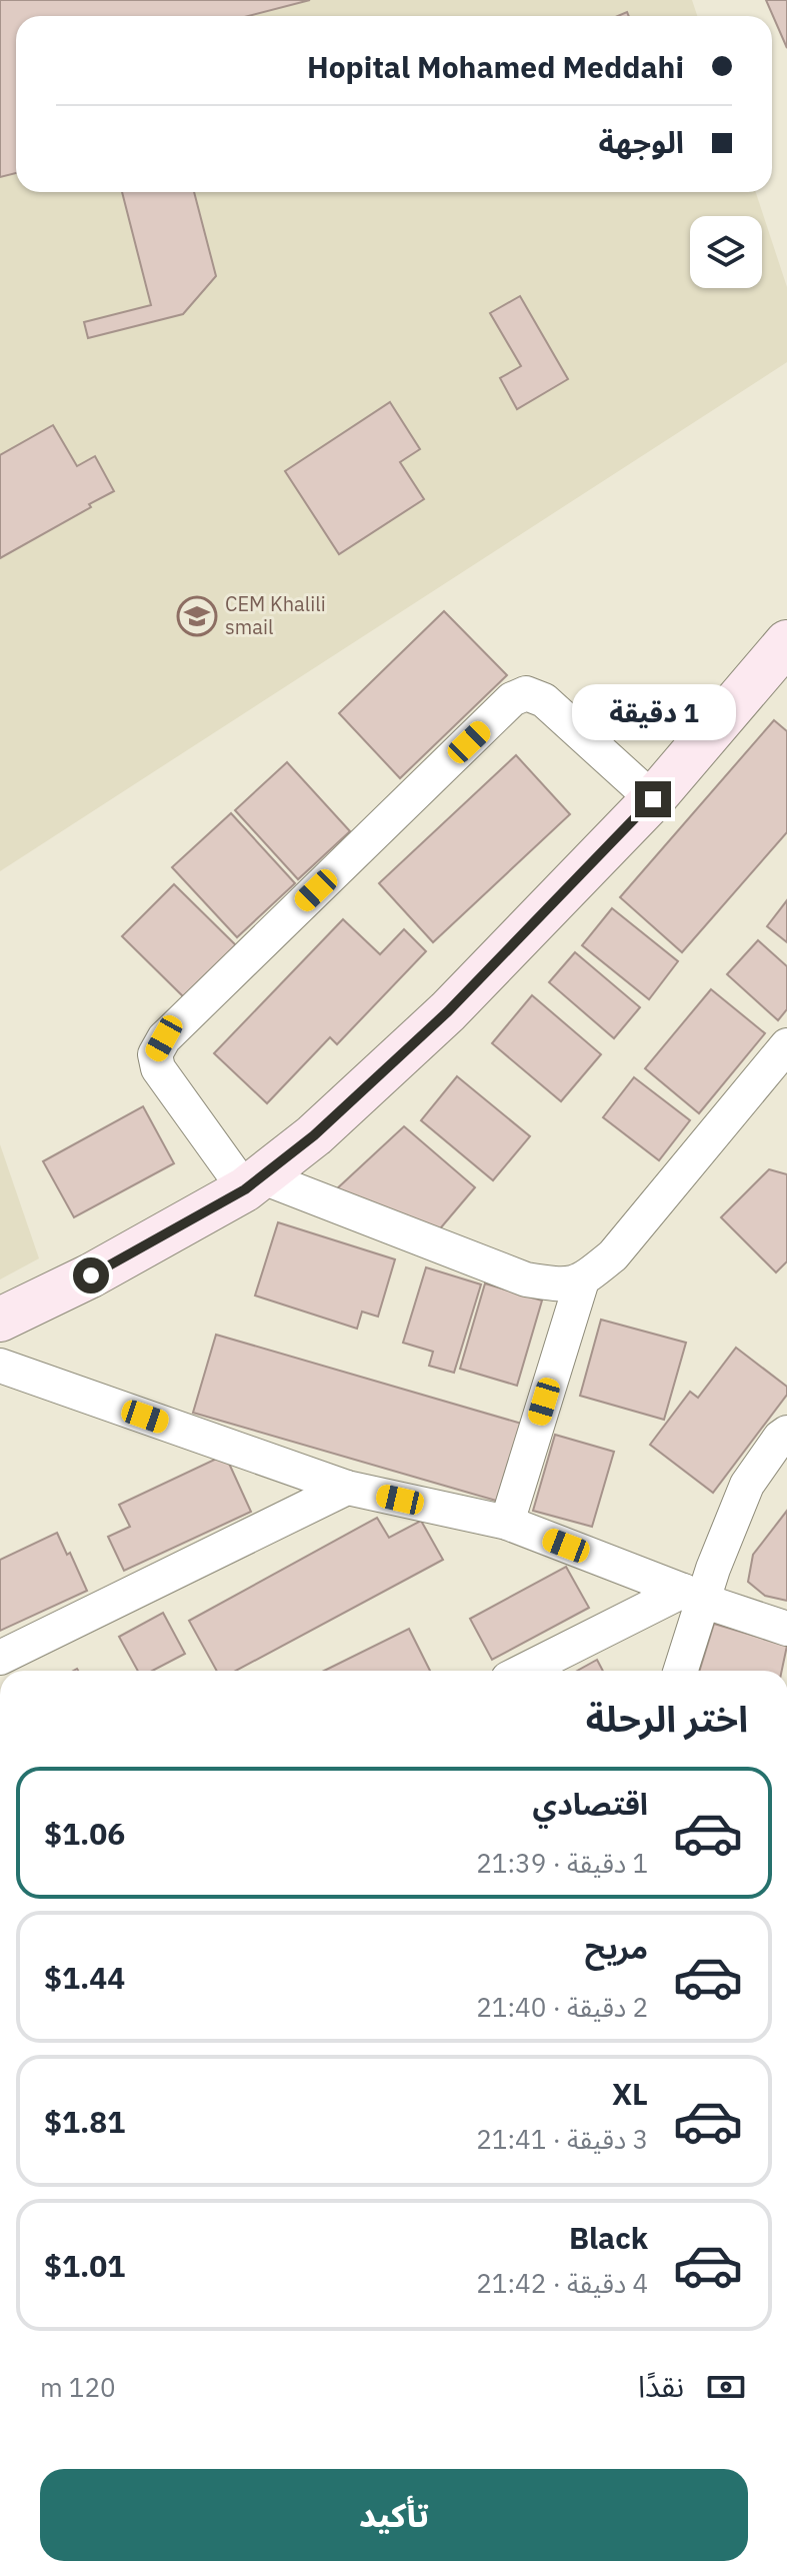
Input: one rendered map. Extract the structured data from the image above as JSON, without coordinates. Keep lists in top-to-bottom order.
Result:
{
  "places": {
    "school or university": ["CEM Khalili smail"]
  },
  "page": {
    "banner": ["Hopital Mohamed Meddahi", "الوجهة"],
    "bubble": "1 دقيقة",
    "heading": "اختر الرحلة",
    "list": [
      {
        "name": "اقتصادي",
        "note": "1 دقيقة · 21:39",
        "value": "$1.06"
      },
      {
        "name": "مريح",
        "note": "2 دقيقة · 21:40",
        "value": "$1.44"
      },
      {
        "name": "XL",
        "note": "3 دقيقة · 21:41",
        "value": "$1.81"
      },
      {
        "name": "Black",
        "note": "4 دقيقة · 21:42",
        "value": "$1.01"
      }
    ],
    "pay": ["نقدًا", "120 m"],
    "buttons": "تأكيد"
  }
}
